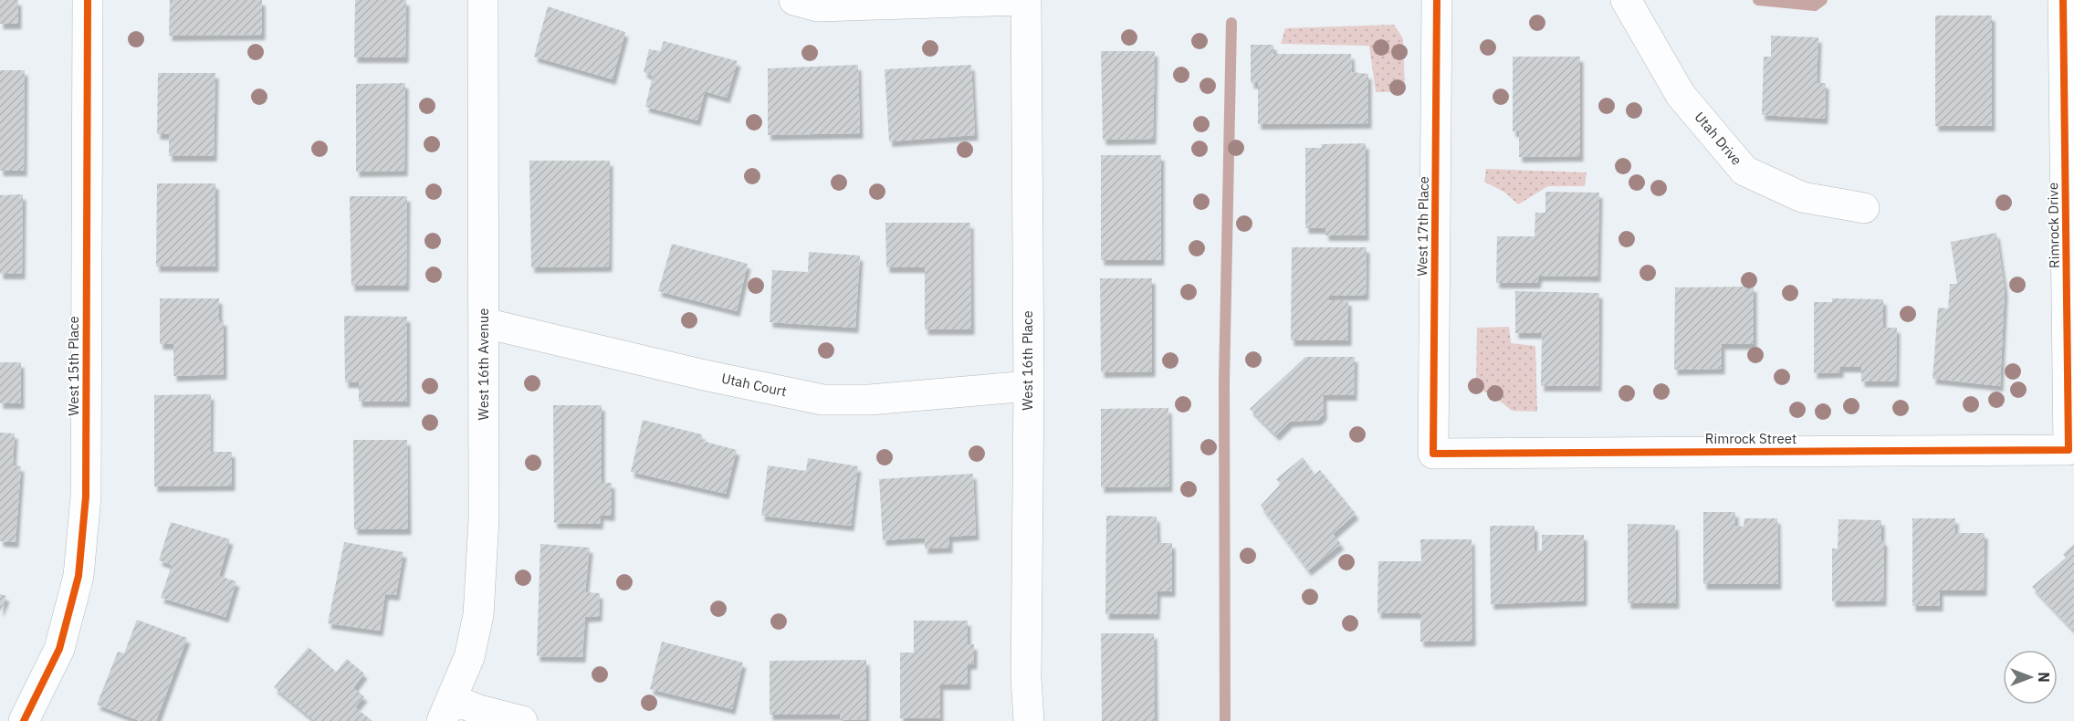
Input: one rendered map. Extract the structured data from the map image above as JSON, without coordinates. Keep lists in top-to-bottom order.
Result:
{
  "streets": {
    "street": [
      "Utah Drive",
      "Rimrock Drive",
      "West 17th Place",
      "West 16th Place",
      "West 16th Avenue",
      "West 15th Place",
      "Utah Court",
      "Rimrock Street"
    ]
  },
  "crossings": [
    ["Rimrock Drive", "Rimrock Street"],
    ["West 17th Place", "Rimrock Street"],
    ["West 16th Place", "Utah Court"],
    ["West 16th Avenue", "Utah Court"]
  ],
  "north": "right"
}
